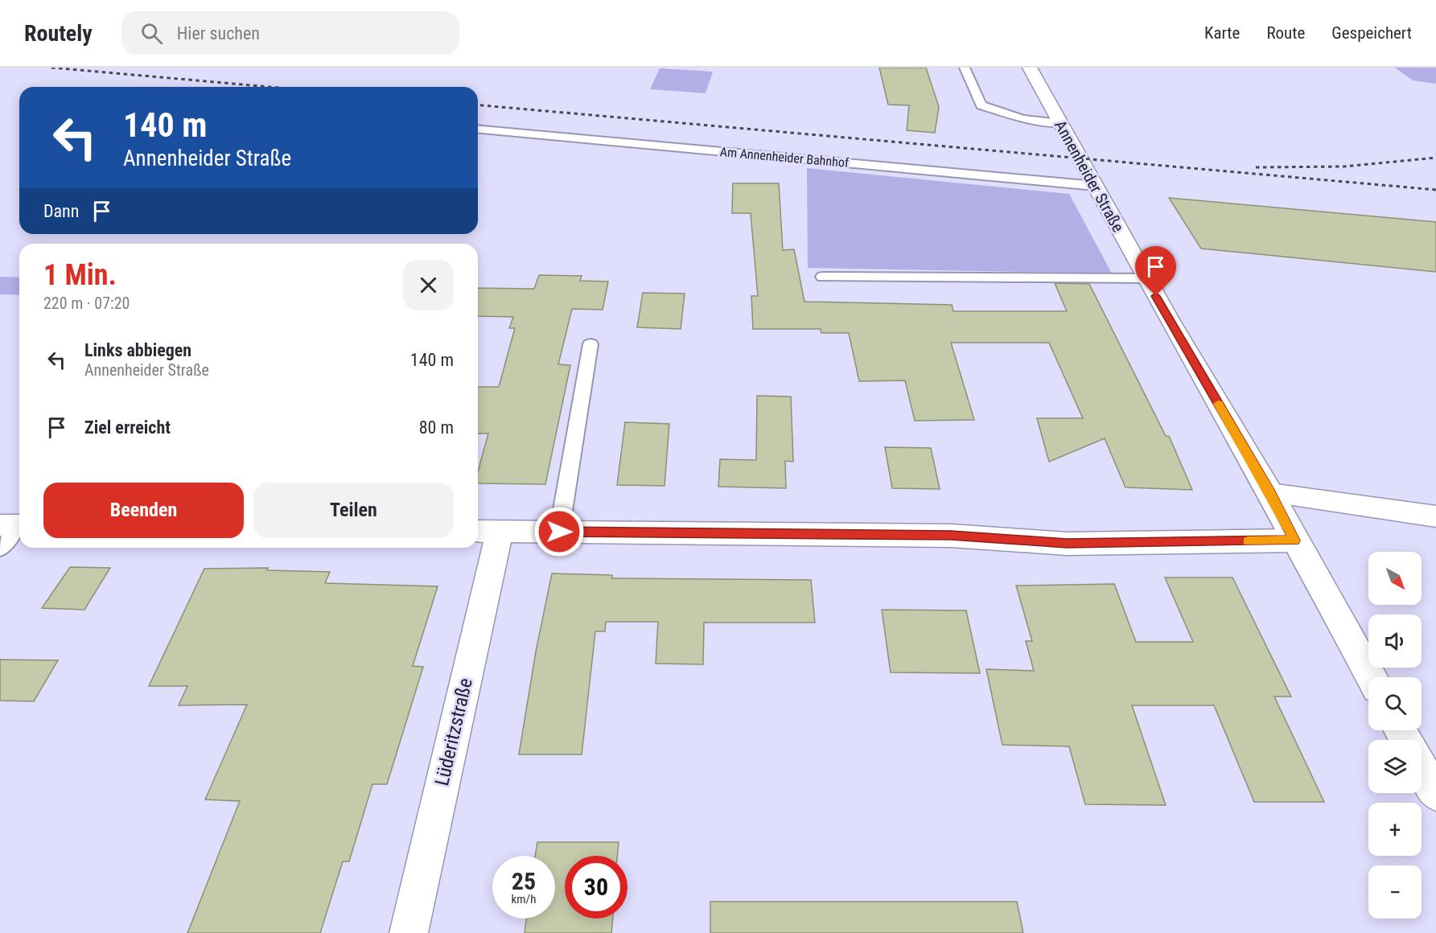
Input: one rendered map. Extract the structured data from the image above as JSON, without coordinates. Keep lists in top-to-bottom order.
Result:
{
  "streets": {
    "street": ["Annenheider Straße", "Lüderitzstraße"],
    "lane": ["Am Annenheider Bahnhof"]
  },
  "crossings": [
    ["Am Annenheider Bahnhof", "Annenheider Straße"]
  ],
  "north": "bottom right",
  "page": {
    "header": "Routely",
    "search": "Hier suchen",
    "nav": ["Karte", "Route", "Gespeichert"],
    "turn": ["140 m", "Annenheider Straße"],
    "then": "Dann",
    "heading": ["1 Min.", "220 m · 07:20"],
    "list": [
      {
        "name": "Links abbiegen",
        "note": "Annenheider Straße",
        "value": "140 m"
      },
      {
        "name": "Ziel erreicht",
        "value": "80 m"
      }
    ],
    "buttons": ["Beenden", "Teilen"],
    "map_buttons": ["+", "−"],
    "speed": "25 km/h",
    "limit": "30"
  }
}
